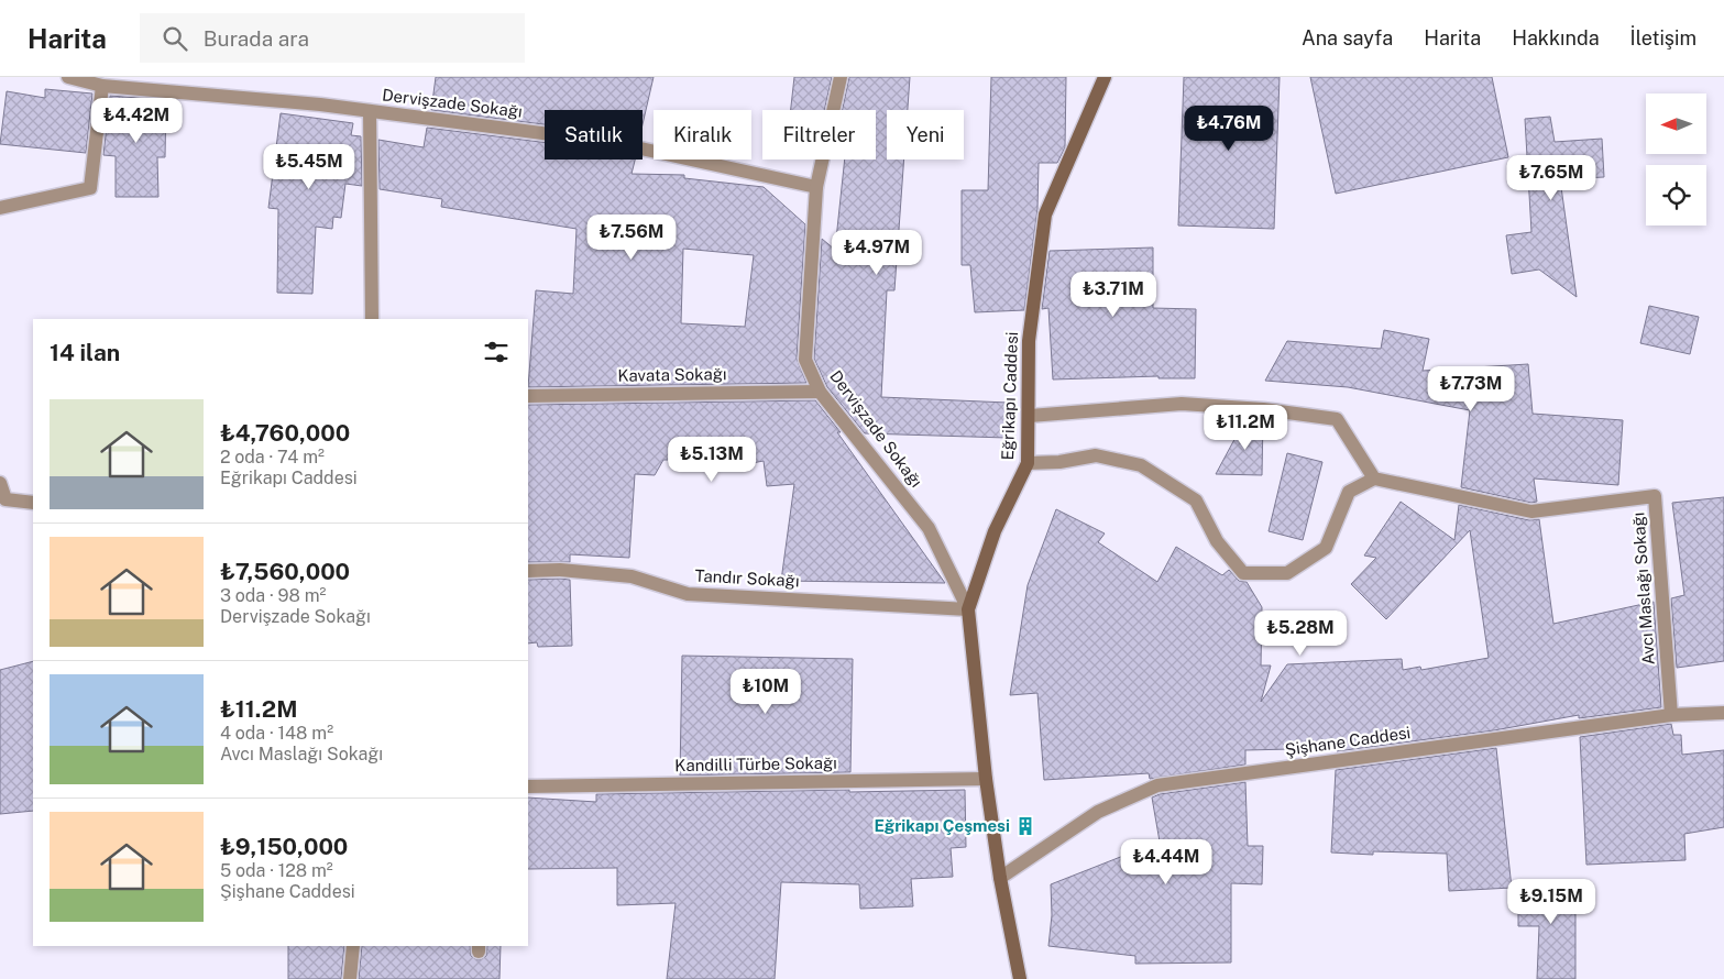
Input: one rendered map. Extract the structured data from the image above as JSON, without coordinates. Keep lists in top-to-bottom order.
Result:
{
  "streets": {
    "street": [
      "Dervişzade Sokağı",
      "Kavata Sokağı",
      "Eğrikapı Caddesi",
      "Tandır Sokağı",
      "Avcı Maslağı Sokağı",
      "Şişhane Caddesi",
      "Kandilli Türbe Sokağı"
    ]
  },
  "crossings": [
    ["Dervişzade Sokağı", "Kavata Sokağı"],
    ["Dervişzade Sokağı", "Eğrikapı Caddesi"],
    ["Dervişzade Sokağı", "Tandır Sokağı"],
    ["Eğrikapı Caddesi", "Tandır Sokağı"],
    ["Eğrikapı Caddesi", "Şişhane Caddesi"],
    ["Eğrikapı Caddesi", "Kandilli Türbe Sokağı"],
    ["Avcı Maslağı Sokağı", "Şişhane Caddesi"]
  ],
  "places": {
    "building": ["Eğrikapı Çeşmesi"]
  },
  "north": "left",
  "page": {
    "header": "Harita",
    "search": "Burada ara",
    "nav": [
      "Ana sayfa",
      "Harita",
      "Hakkında",
      "İletişim"
    ],
    "price": [
      "₺4.42M",
      "₺4.76M",
      "₺5.45M",
      "₺7.65M",
      "₺7.56M",
      "₺4.97M",
      "₺3.71M",
      "₺7.73M",
      "₺11.2M",
      "₺5.13M",
      "₺5.28M",
      "₺10M",
      "₺4.44M",
      "₺9.15M"
    ],
    "chip": [
      "Satılık",
      "Kiralık",
      "Filtreler",
      "Yeni"
    ],
    "heading": "14 ilan",
    "list": [
      {
        "name": "₺4,760,000",
        "note": "2 oda · 74 m² · Eğrikapı Caddesi"
      },
      {
        "name": "₺7,560,000",
        "note": "3 oda · 98 m² · Dervişzade Sokağı"
      },
      {
        "name": "₺11.2M",
        "note": "4 oda · 148 m² · Avcı Maslağı Sokağı"
      },
      {
        "name": "₺9,150,000",
        "note": "5 oda · 128 m² · Şişhane Caddesi"
      }
    ]
  }
}
